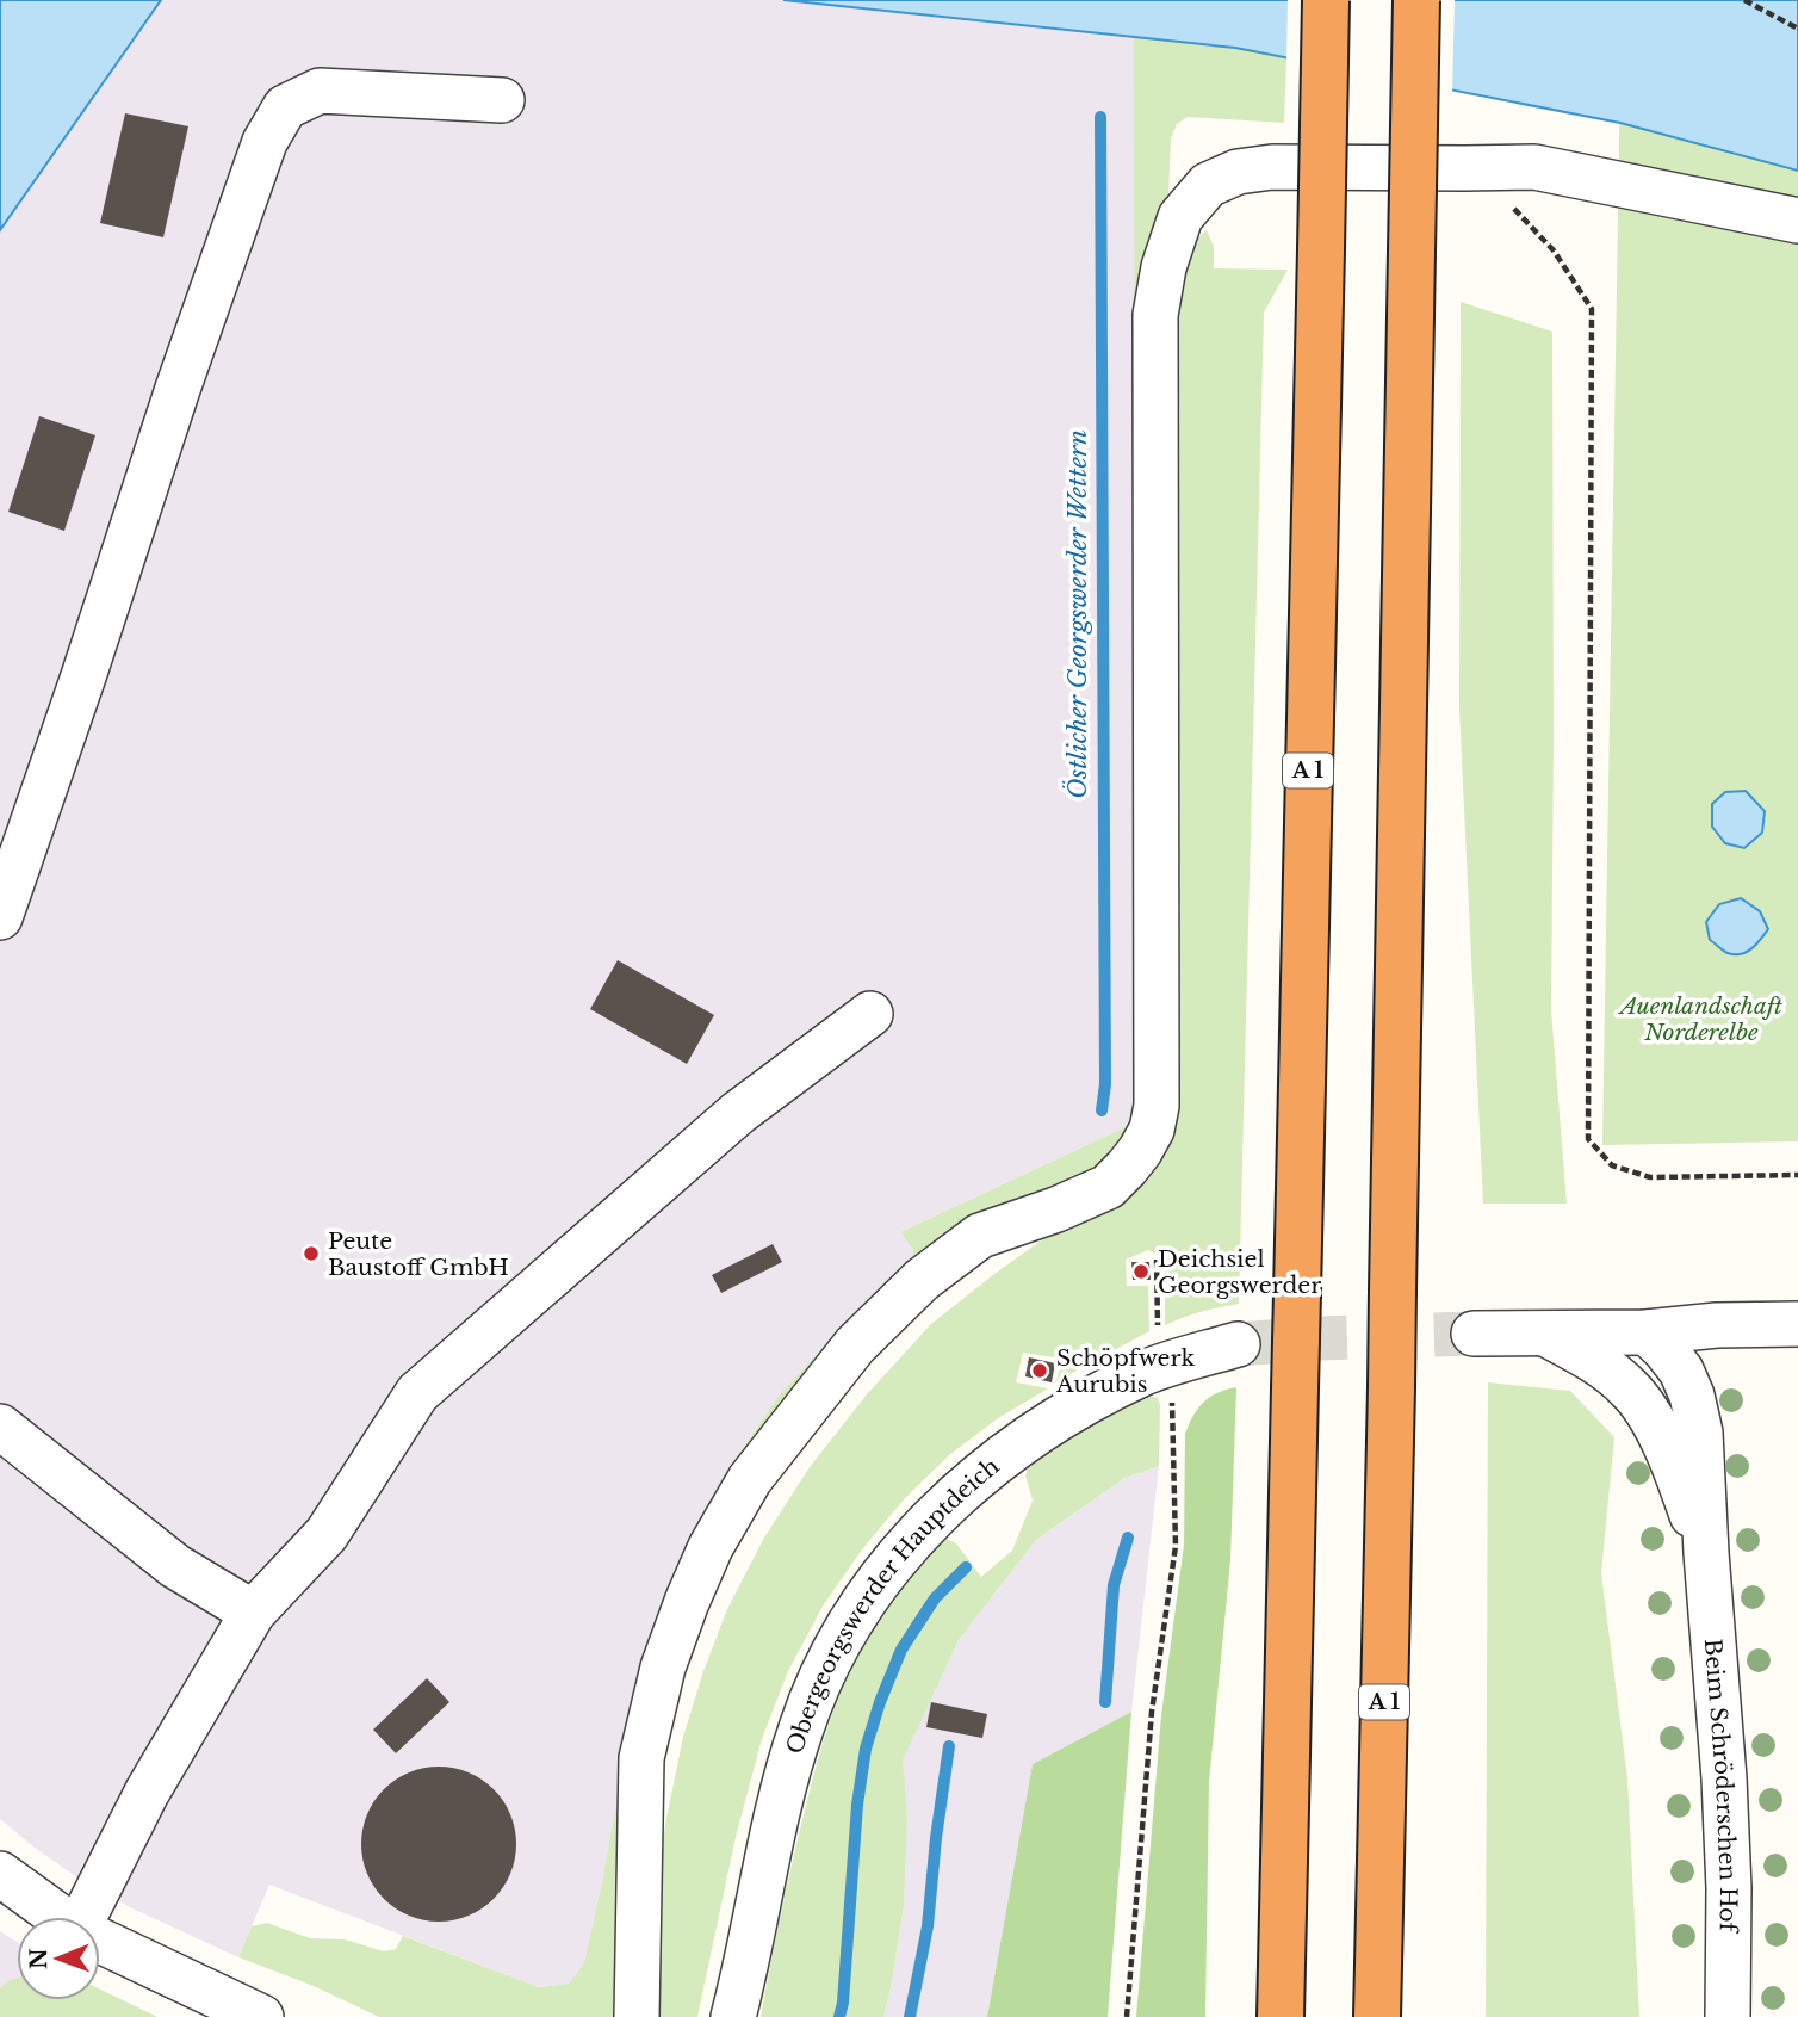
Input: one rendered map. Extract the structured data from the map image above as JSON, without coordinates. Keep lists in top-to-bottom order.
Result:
{
  "streets": {
    "highway": ["A 1"],
    "street": ["Obergeorgswerder Hauptdeich", "Beim Schröderschen Hof"]
  },
  "water": ["Östlicher Georgswerder Wettern"],
  "parks": ["Auenlandschaft Norderelbe"],
  "places": ["Peute Baustoff GmbH", "Deichsiel Georgswerder", "Schöpfwerk Aurubis"],
  "north": "left"
}
